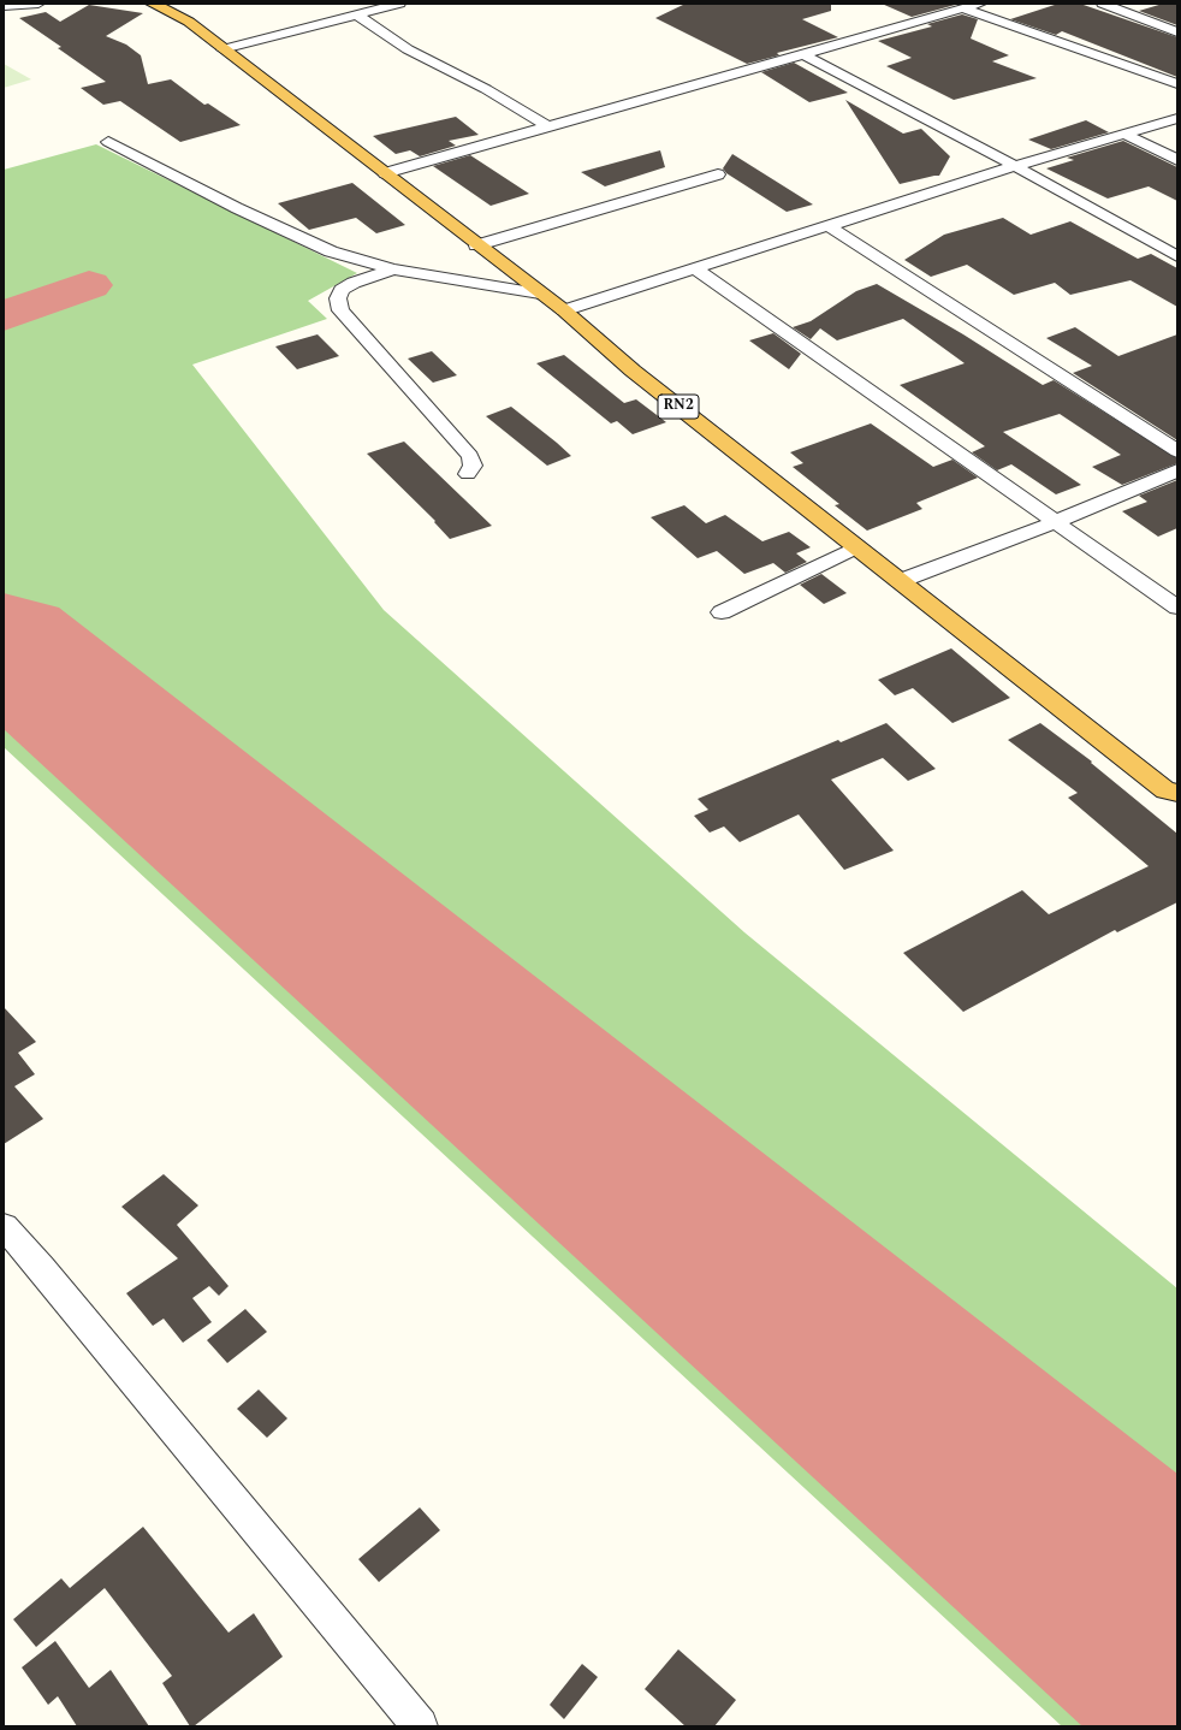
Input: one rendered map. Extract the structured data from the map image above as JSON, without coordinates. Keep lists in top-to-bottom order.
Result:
{
  "streets": {
    "highway": ["RN2"]
  }
}
